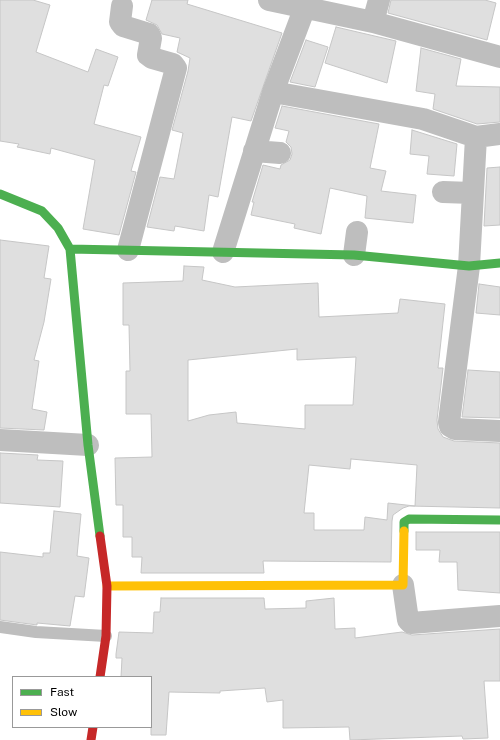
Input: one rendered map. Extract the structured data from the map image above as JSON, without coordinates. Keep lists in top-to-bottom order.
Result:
{
  "legend": ["Fast", "Slow"]
}
